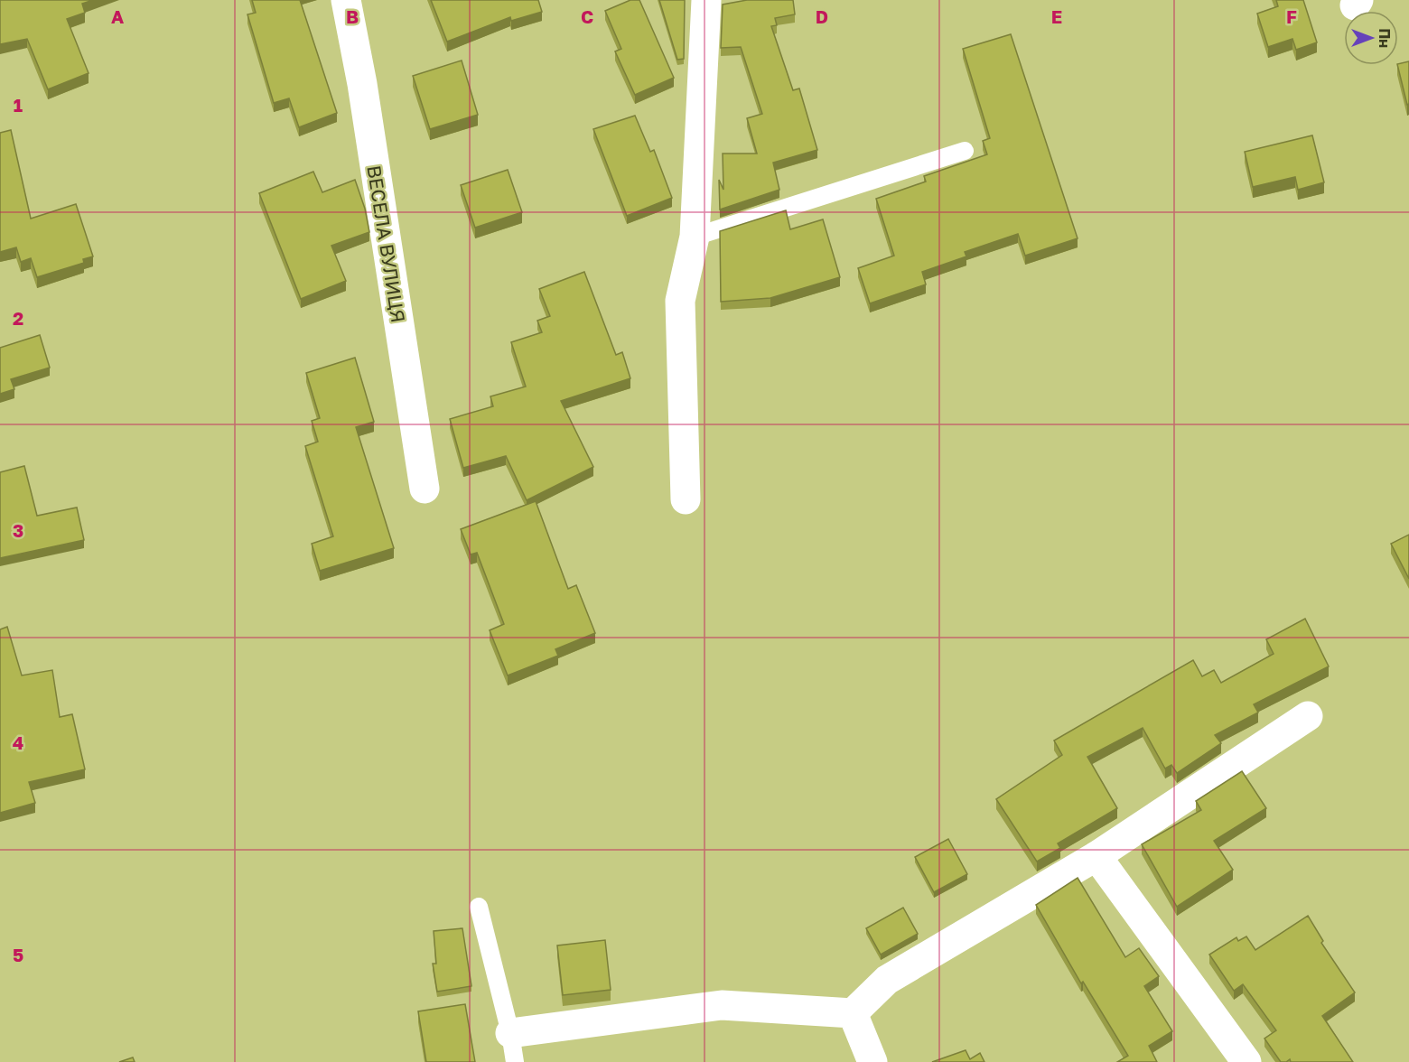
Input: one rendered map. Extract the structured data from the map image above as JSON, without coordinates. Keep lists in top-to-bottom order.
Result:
{
  "streets": {
    "street": ["ВЕСЕЛА ВУЛИЦЯ"]
  },
  "north": "right",
  "grid": {
    "columns": [
      "A",
      "B",
      "C",
      "D",
      "E",
      "F"
    ],
    "rows": [
      "1",
      "2",
      "3",
      "4",
      "5"
    ]
  }
}
